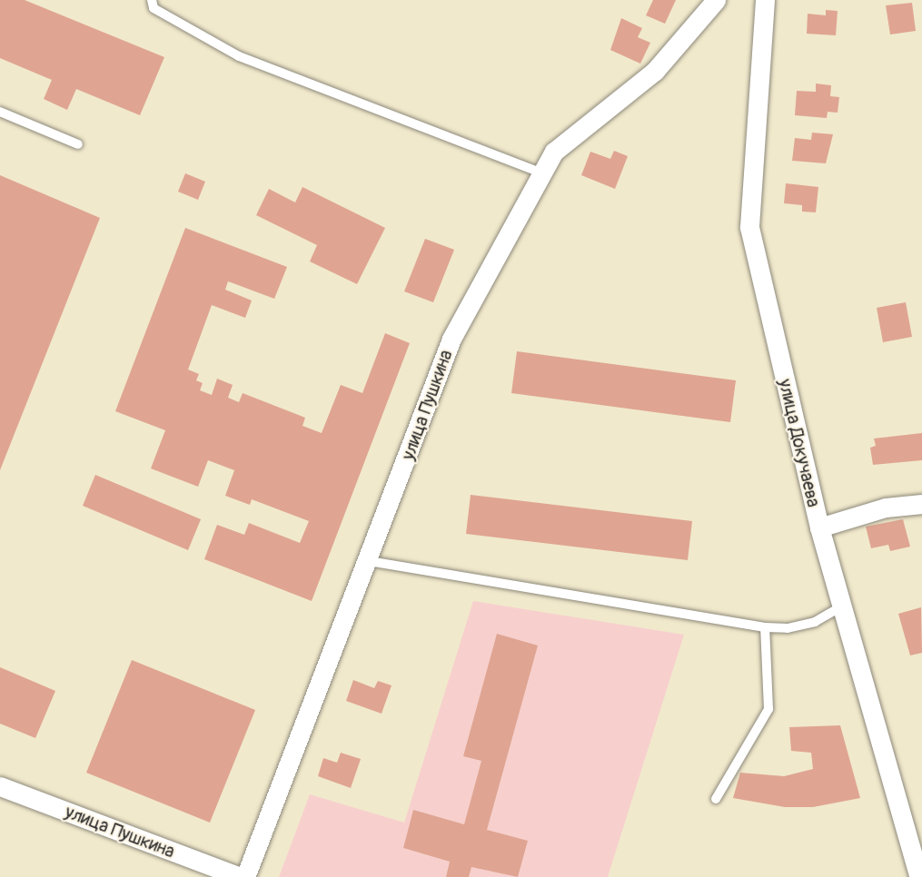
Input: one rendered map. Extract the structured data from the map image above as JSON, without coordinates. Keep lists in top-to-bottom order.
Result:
{
  "streets": {
    "street": ["улица Пушкина", "улица Докучаева"]
  }
}
